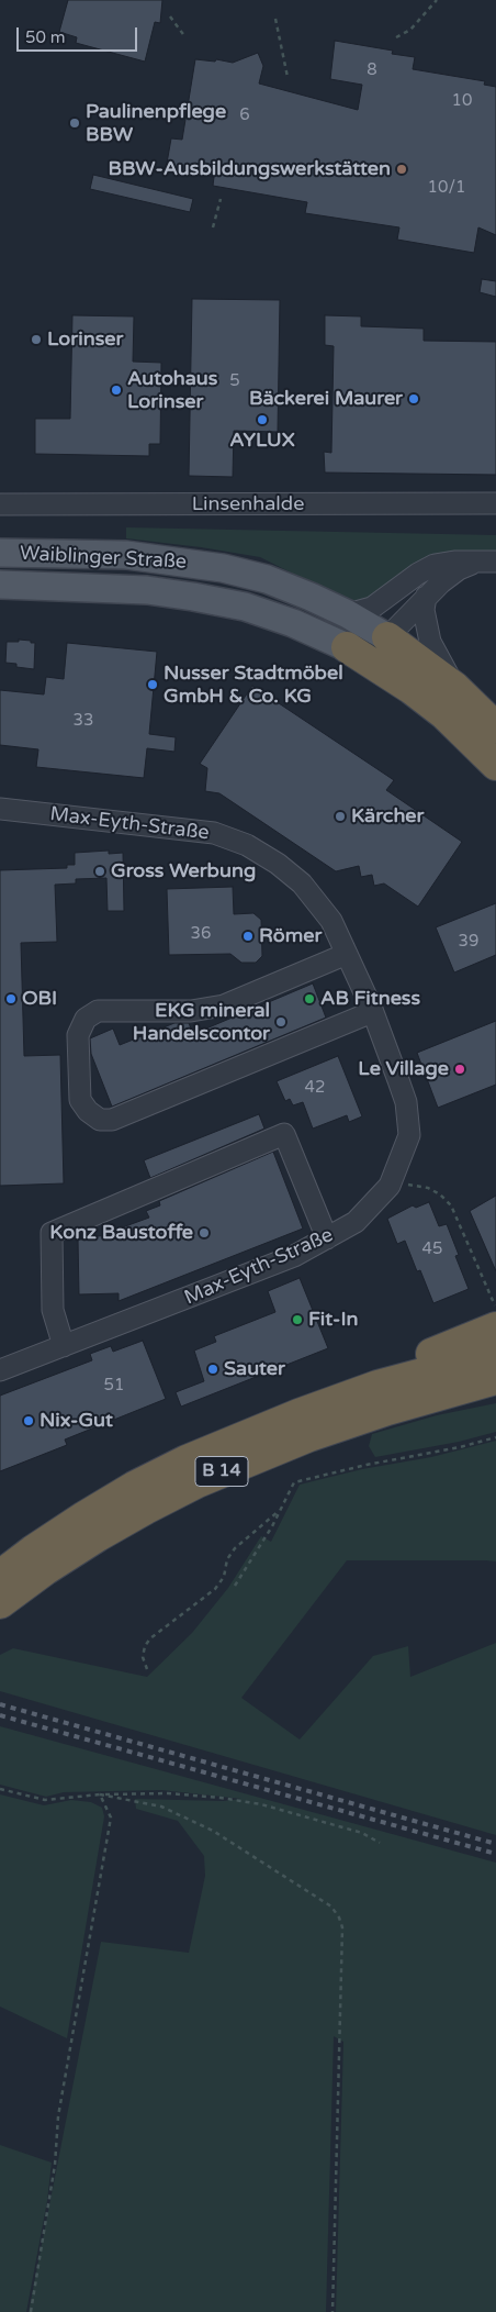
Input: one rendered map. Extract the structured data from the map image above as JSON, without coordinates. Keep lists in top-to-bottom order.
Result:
{
  "streets": {
    "highway": ["B 14"],
    "main road": ["Waiblinger Straße"],
    "street": ["Linsenhalde", "Max-Eyth-Straße"]
  },
  "places": [
    "Paulinenpflege BBW",
    "BBW-Ausbildungswerkstätten",
    "Lorinser",
    "Autohaus Lorinser",
    "Bäckerei Maurer",
    "AYLUX",
    "Nusser Stadtmöbel GmbH & Co. KG",
    "Kärcher",
    "Gross Werbung",
    "Römer",
    "OBI",
    "AB Fitness",
    "EKG mineral Handelscontor",
    "Le Village",
    "Konz Baustoffe",
    "Fit-In",
    "Sauter",
    "Nix-Gut"
  ],
  "house_numbers": [
    "8",
    "10",
    "6",
    "10/1",
    "5",
    "33",
    "36",
    "39",
    "42",
    "45",
    "51"
  ],
  "scale_bar": "50 m"
}
